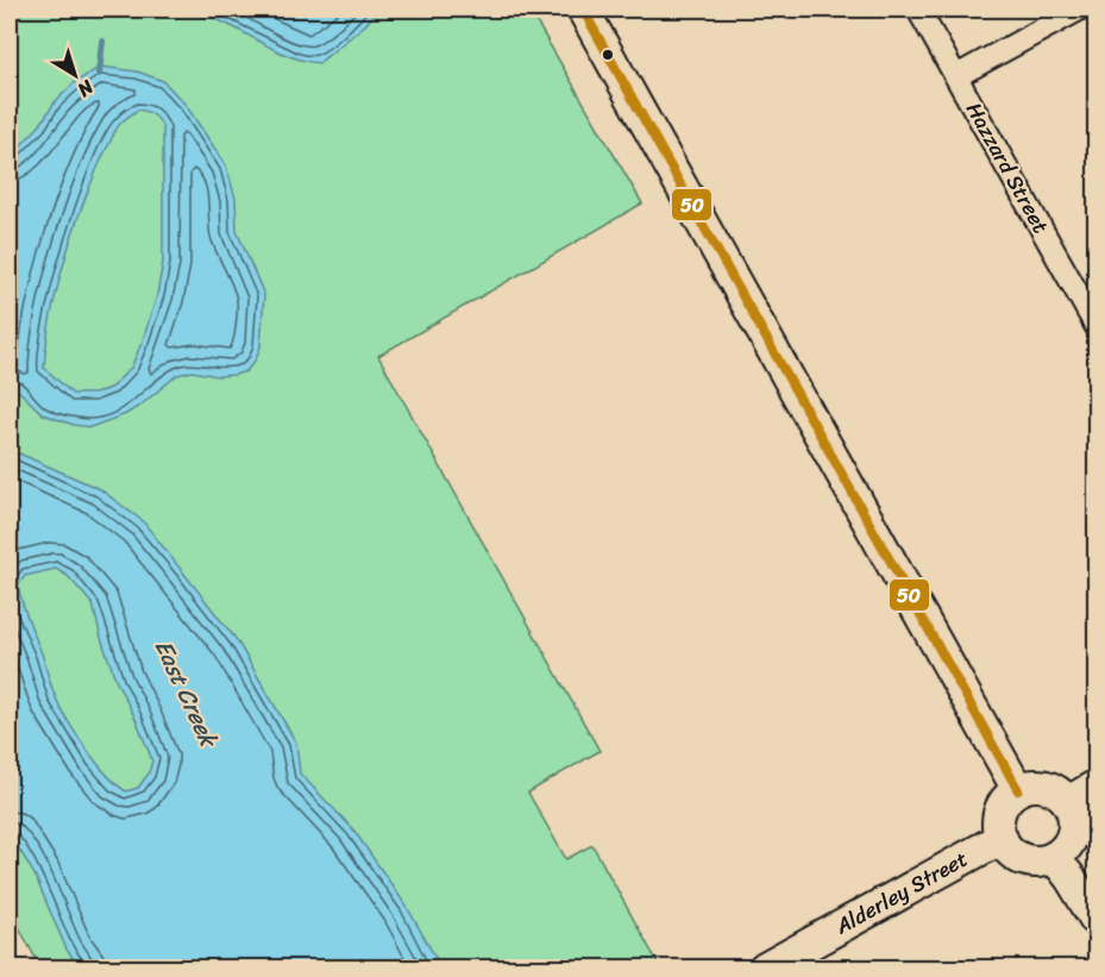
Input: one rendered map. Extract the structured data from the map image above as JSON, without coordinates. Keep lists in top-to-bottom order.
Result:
{
  "streets": {
    "main road": ["Alderley Street"],
    "street": ["Hazzard Street"]
  },
  "water": ["East Creek"],
  "lines": ["transit line 50"],
  "north": "bottom right"
}
